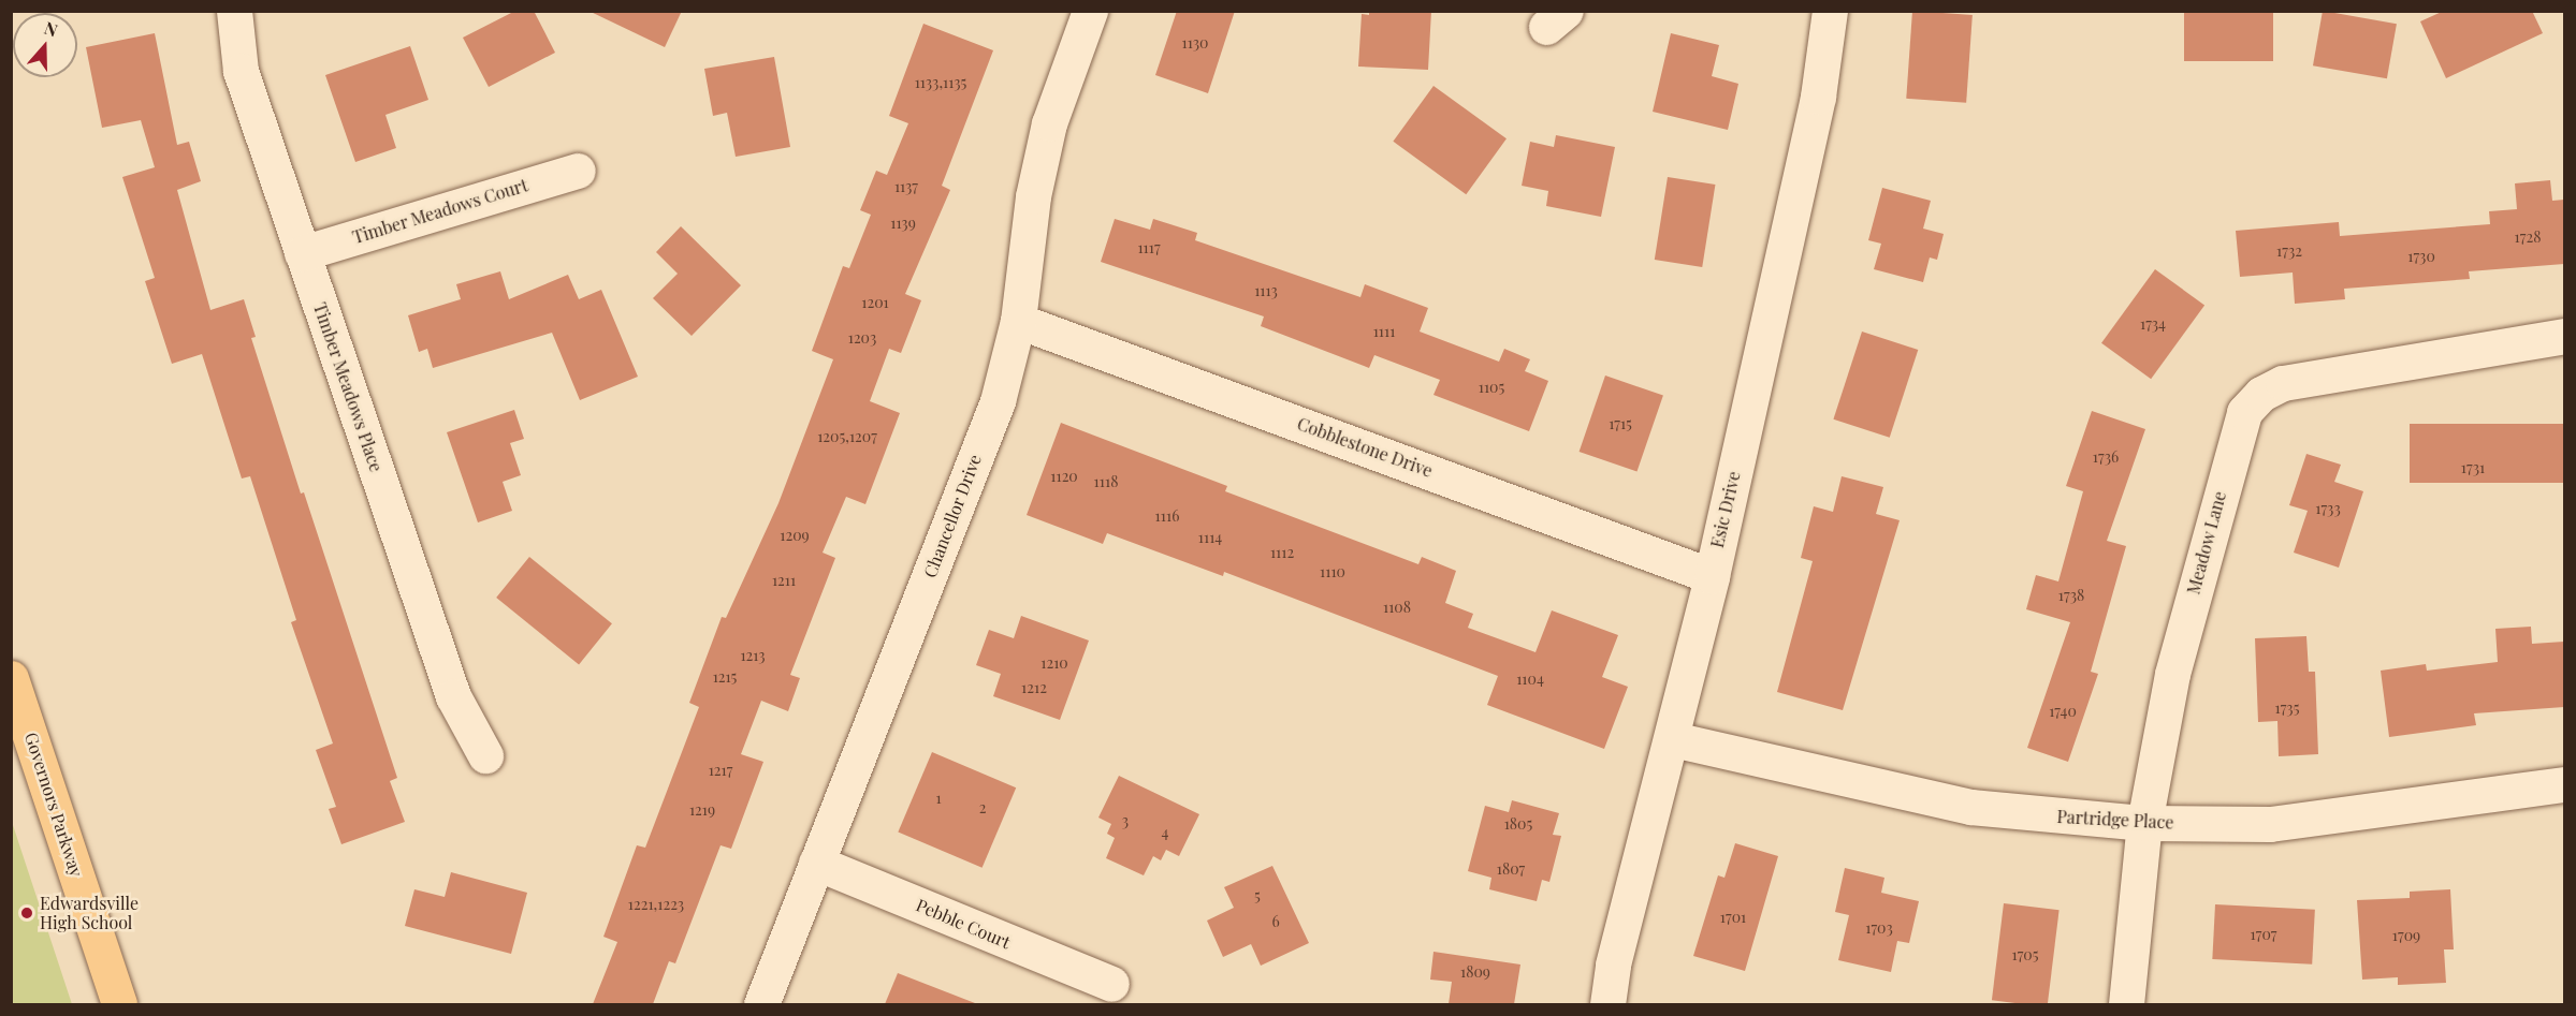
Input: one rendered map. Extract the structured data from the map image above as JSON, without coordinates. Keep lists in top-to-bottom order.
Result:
{
  "streets": {
    "main road": ["Governors Parkway"],
    "street": [
      "Timber Meadows Court",
      "Timber Meadows Place",
      "Cobblestone Drive",
      "Esic Drive",
      "Chancellor Drive",
      "Meadow Lane",
      "Partridge Place",
      "Pebble Court"
    ]
  },
  "crossings": [
    ["Timber Meadows Court", "Timber Meadows Place"],
    ["Cobblestone Drive", "Esic Drive"],
    ["Cobblestone Drive", "Chancellor Drive"],
    ["Esic Drive", "Partridge Place"],
    ["Chancellor Drive", "Pebble Court"],
    ["Meadow Lane", "Partridge Place"]
  ],
  "places": ["Edwardsville High School"],
  "house_numbers": [
    "1130",
    "1133,1135",
    "1137",
    "1139",
    "1728",
    "1117",
    "1732",
    "1730",
    "1113",
    "1201",
    "1734",
    "1111",
    "1203",
    "1105",
    "1715",
    "1205,1207",
    "1736",
    "1731",
    "1120",
    "1118",
    "1733",
    "1116",
    "1209",
    "1114",
    "1112",
    "1110",
    "1211",
    "1738",
    "1108",
    "1213",
    "1210",
    "1215",
    "1104",
    "1212",
    "1735",
    "1740",
    "1217",
    "1",
    "2",
    "1219",
    "3",
    "1805",
    "4",
    "1807",
    "5",
    "1221,1223",
    "1701",
    "6",
    "1703",
    "1707",
    "1709",
    "1705",
    "1809"
  ],
  "north": "top"
}
